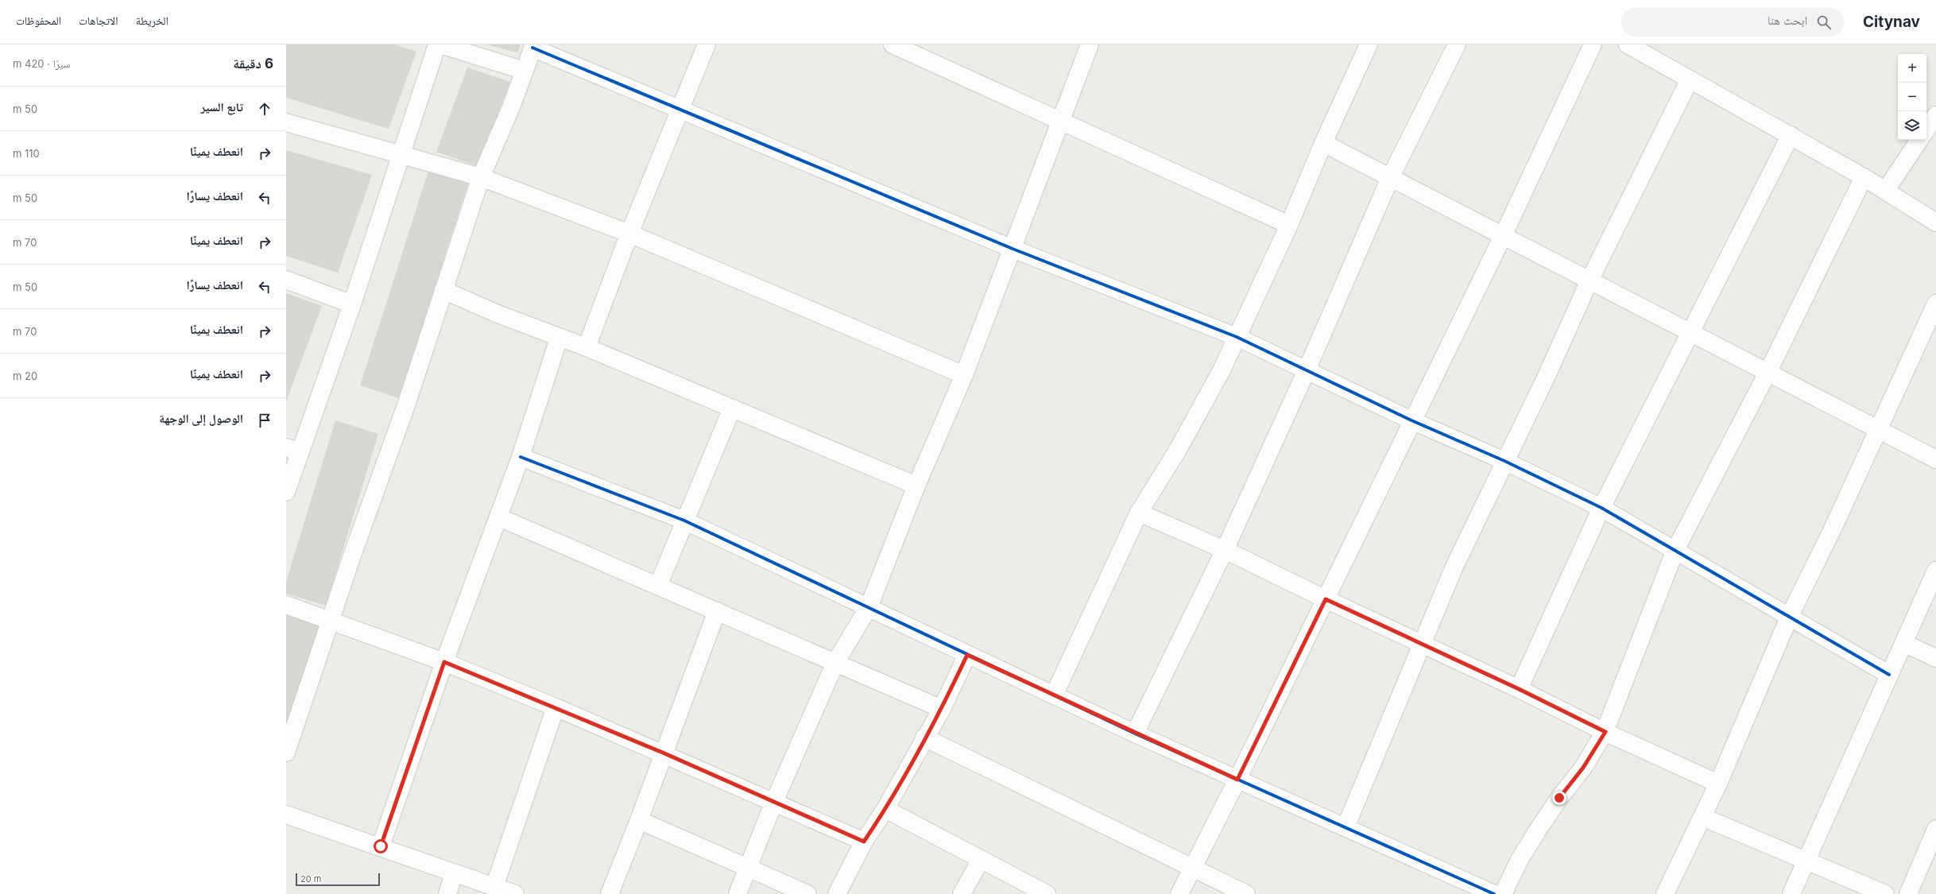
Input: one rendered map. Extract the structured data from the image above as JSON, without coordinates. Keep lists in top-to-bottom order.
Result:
{
  "scale_bar": "20 m",
  "page": {
    "header": "Citynav",
    "search": "ابحث هنا",
    "nav": ["الخريطة", "الاتجاهات", "المحفوظات"],
    "heading": ["6 دقيقة", "سيرًا · 420 m"],
    "map_buttons": ["+", "−"],
    "list": [
      ["تابع السير", "50 m"],
      ["انعطف يمينًا", "110 m"],
      ["انعطف يسارًا", "50 m"],
      ["انعطف يمينًا", "70 m"],
      ["انعطف يسارًا", "50 m"],
      ["انعطف يمينًا", "70 m"],
      ["انعطف يمينًا", "20 m"],
      "الوصول إلى الوجهة"
    ],
    "scale": "20 m"
  }
}
